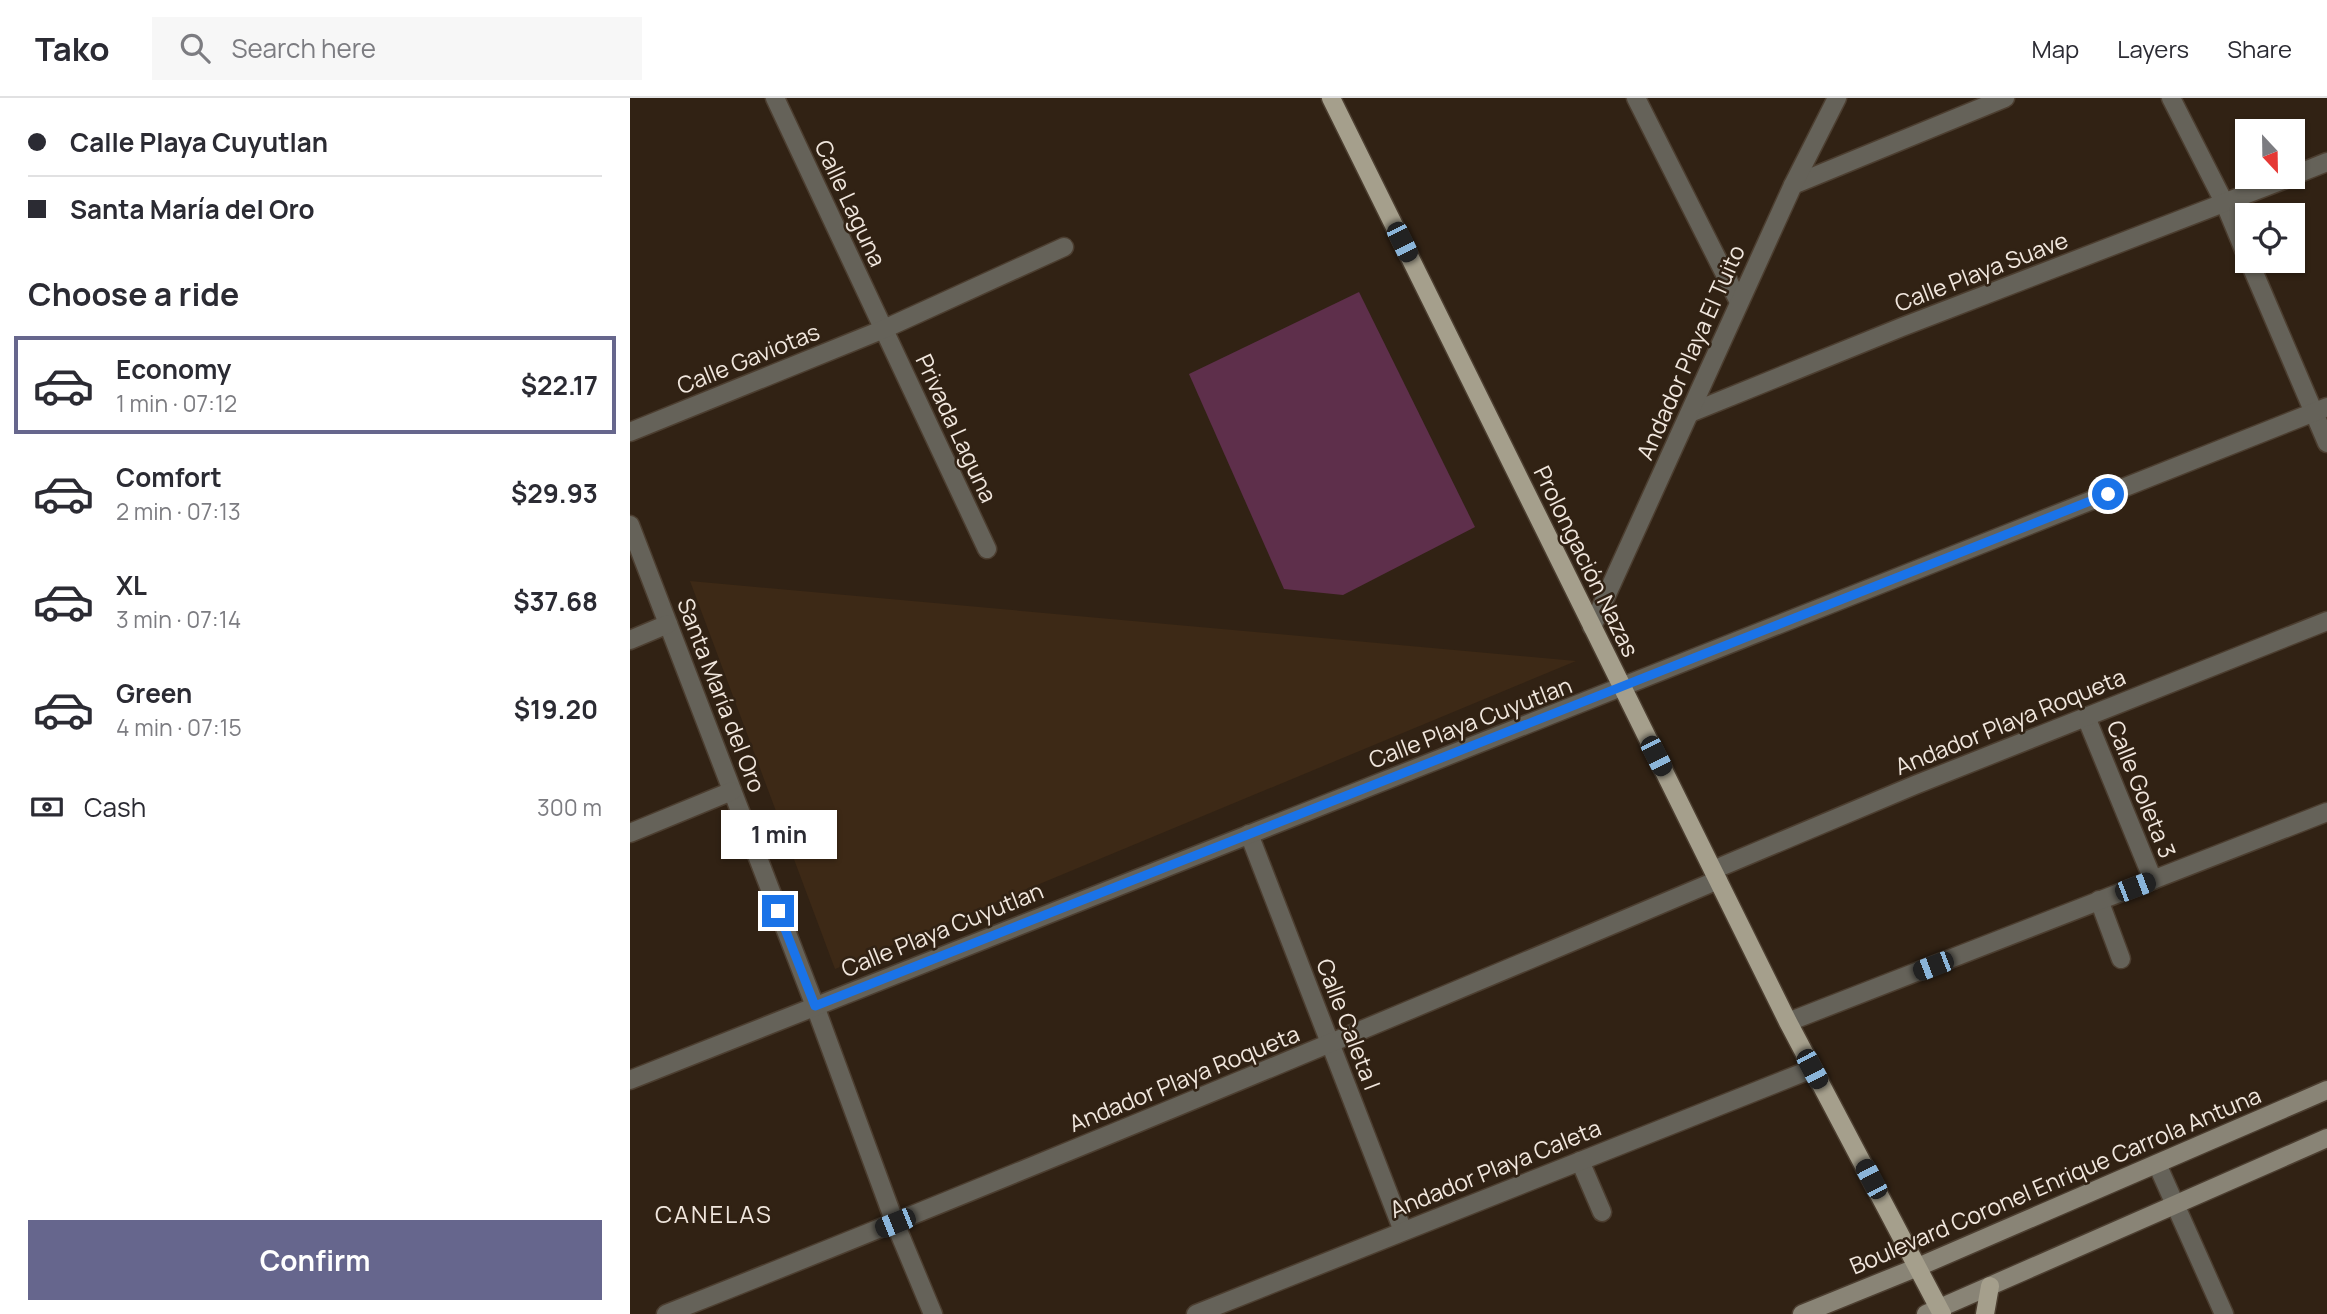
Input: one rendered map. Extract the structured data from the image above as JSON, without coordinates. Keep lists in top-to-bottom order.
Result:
{
  "streets": {
    "main road": ["Prolongación Nazas", "Boulevard Coronel Enrique Carrola Antuna"],
    "street": [
      "Calle Laguna",
      "Calle Playa Suave",
      "Andador Playa El Tuito",
      "Calle Gaviotas",
      "Privada Laguna",
      "Santa María del Oro",
      "Andador Playa Roqueta",
      "Calle Playa Cuyutlan",
      "Calle Goleta 3",
      "Calle Caleta I",
      "Andador Playa Caleta"
    ]
  },
  "crossings": [
    ["Calle Laguna", "Calle Gaviotas"],
    ["Calle Laguna", "Privada Laguna"],
    ["Calle Playa Suave", "Andador Playa El Tuito"],
    ["Andador Playa El Tuito", "Prolongación Nazas"],
    ["Calle Gaviotas", "Privada Laguna"],
    ["Prolongación Nazas", "Andador Playa Roqueta"],
    ["Prolongación Nazas", "Calle Playa Cuyutlan"],
    ["Prolongación Nazas", "Andador Playa Caleta"],
    ["Prolongación Nazas", "Boulevard Coronel Enrique Carrola Antuna"],
    ["Santa María del Oro", "Andador Playa Roqueta"],
    ["Santa María del Oro", "Calle Playa Cuyutlan"],
    ["Andador Playa Roqueta", "Calle Goleta 3"],
    ["Andador Playa Roqueta", "Calle Caleta I"],
    ["Calle Playa Cuyutlan", "Calle Caleta I"],
    ["Calle Caleta I", "Andador Playa Caleta"]
  ],
  "districts": ["CANELAS"],
  "north": "bottom",
  "page": {
    "header": "Tako",
    "search": "Search here",
    "nav": ["Map", "Layers", "Share"],
    "banner": ["Calle Playa Cuyutlan", "Santa María del Oro"],
    "heading": "Choose a ride",
    "list": [
      {
        "name": "Economy",
        "note": "1 min · 07:12",
        "value": "$22.17"
      },
      {
        "name": "Comfort",
        "note": "2 min · 07:13",
        "value": "$29.93"
      },
      {
        "name": "XL",
        "note": "3 min · 07:14",
        "value": "$37.68"
      },
      {
        "name": "Green",
        "note": "4 min · 07:15",
        "value": "$19.20"
      }
    ],
    "pay": ["Cash", "300 m"],
    "bubble": "1 min",
    "buttons": "Confirm"
  }
}
